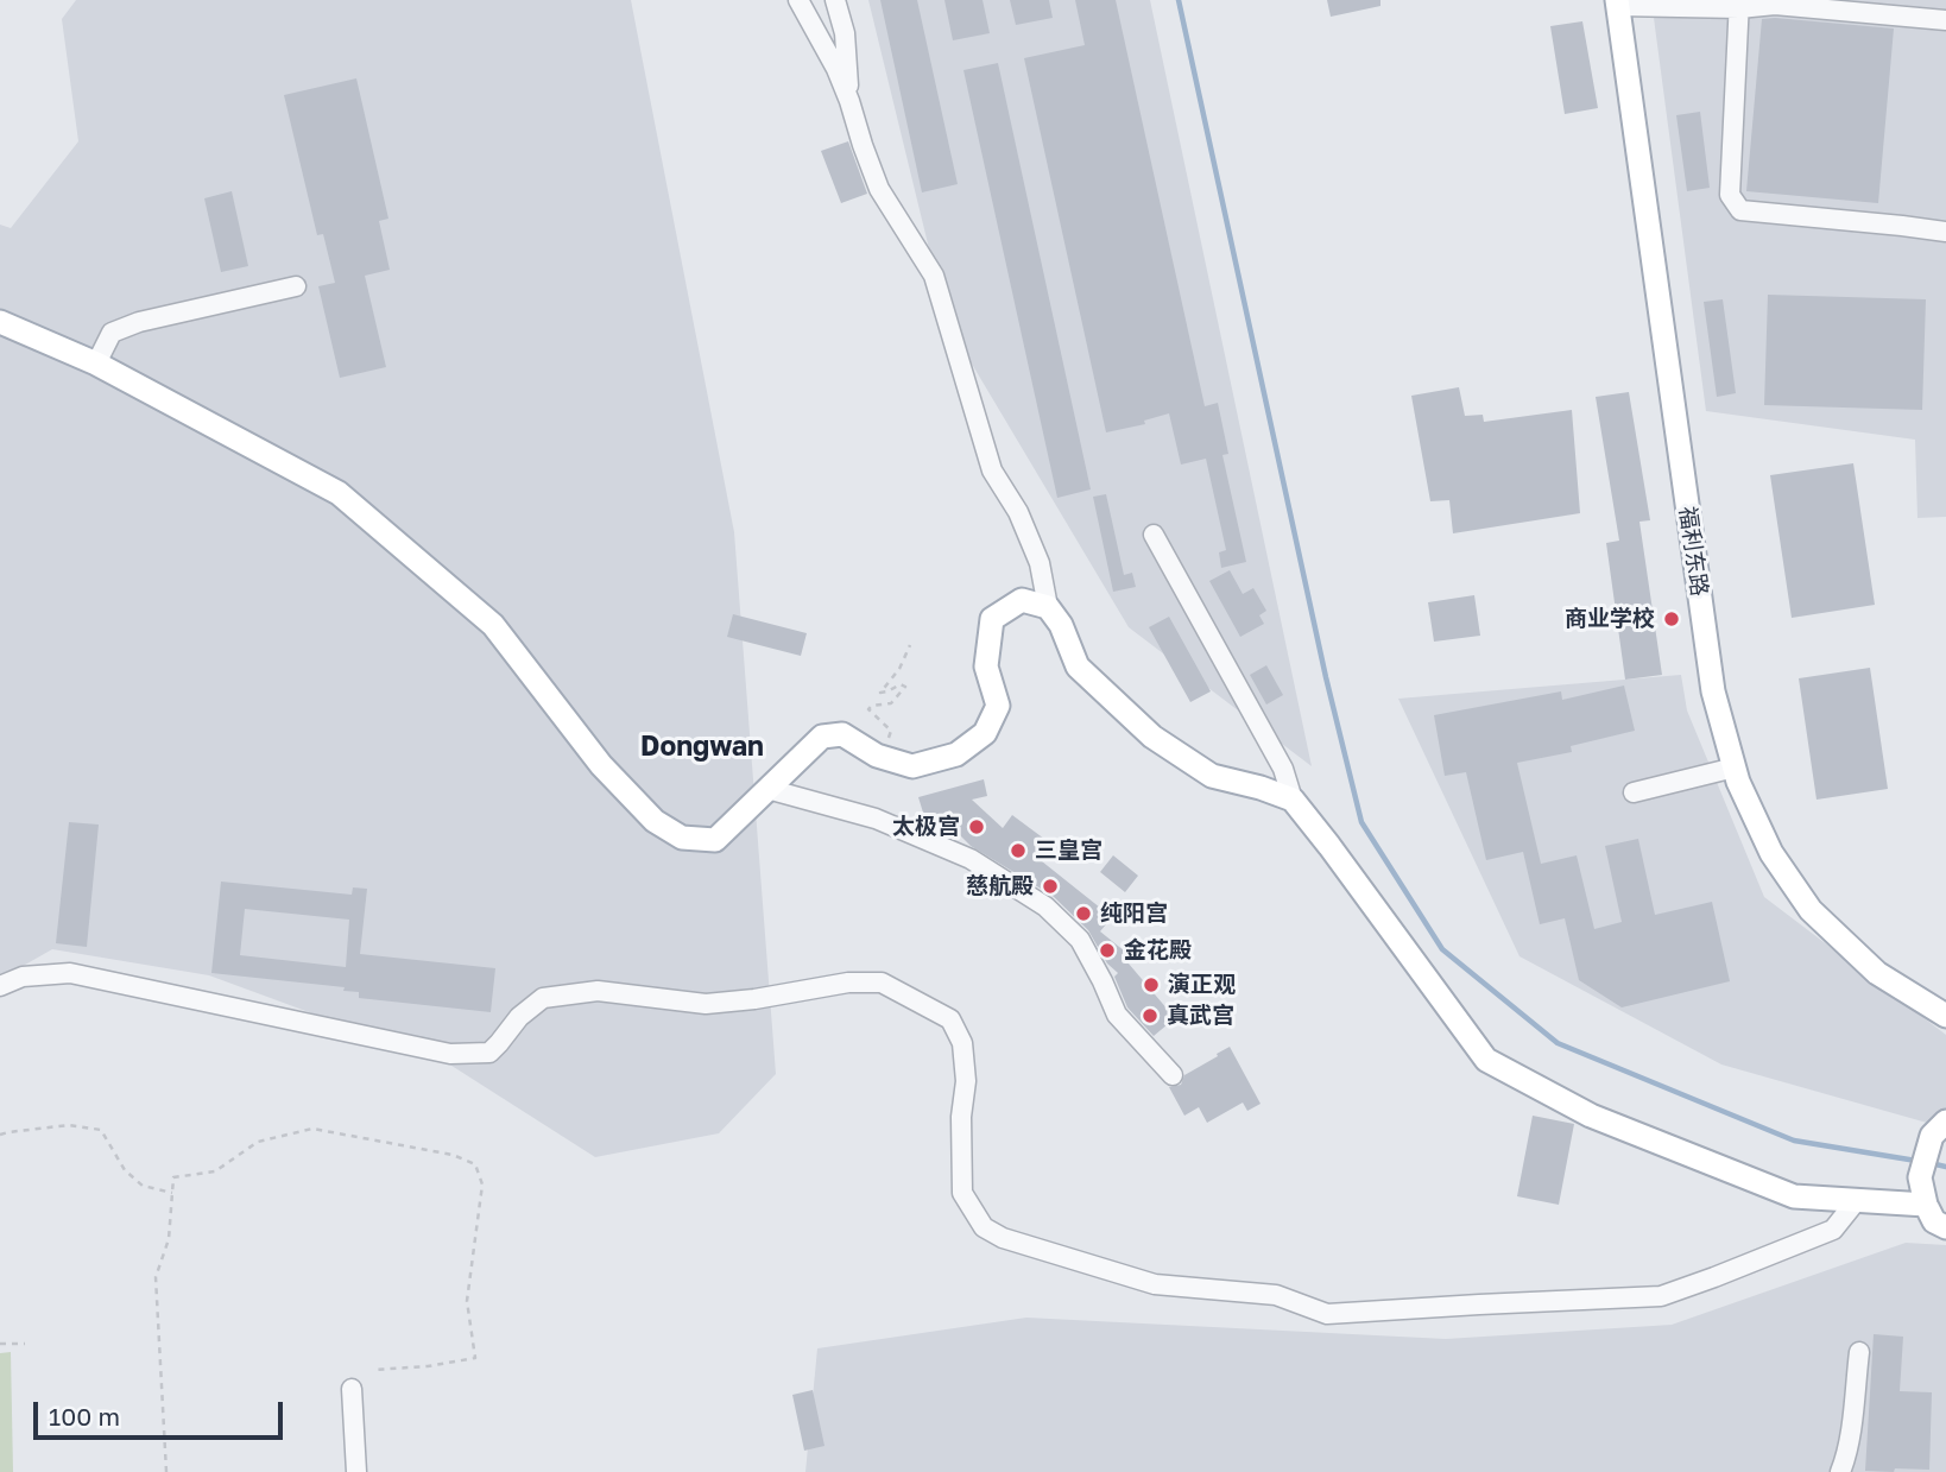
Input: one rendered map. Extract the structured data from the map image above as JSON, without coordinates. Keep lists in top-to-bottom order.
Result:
{
  "streets": {
    "main road": ["福利东路"]
  },
  "districts": ["Dongwan"],
  "places": [
    "商业学校",
    "太极宫",
    "三皇宫",
    "慈航殿",
    "纯阳宫",
    "金花殿",
    "演正观",
    "真武宫"
  ],
  "scale_bar": "100 m"
}
